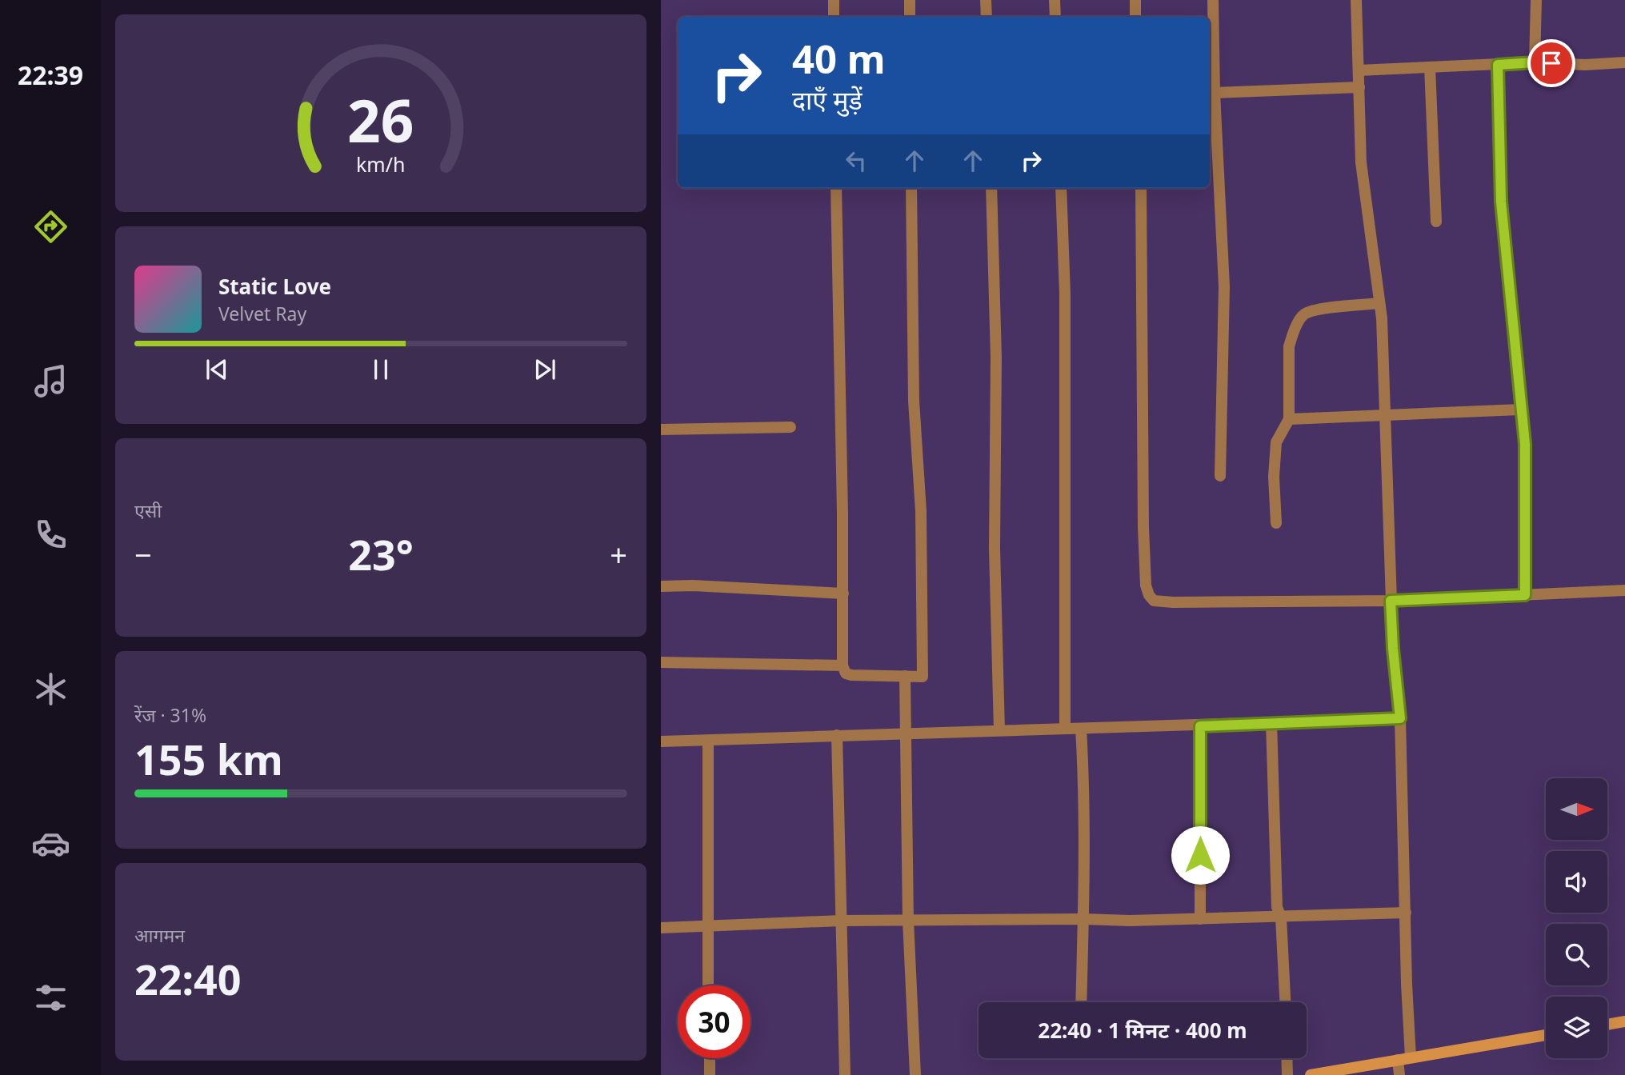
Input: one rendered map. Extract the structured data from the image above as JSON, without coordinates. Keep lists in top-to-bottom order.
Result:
{
  "north": "right",
  "page": {
    "tabs": "22:39",
    "turn": ["40 m", "दाएँ मुड़ें"],
    "song": ["Static Love", "Velvet Ray"],
    "tile": [
      "एसी",
      ["रेंज · 31%", "155 km"],
      ["आगमन", "22:40"]
    ],
    "heat": ["−", "23°", "+"],
    "limit": "30",
    "trip": "22:40 · 1 मिनट · 400 m",
    "gauge": ["26", "km/h"]
  }
}
